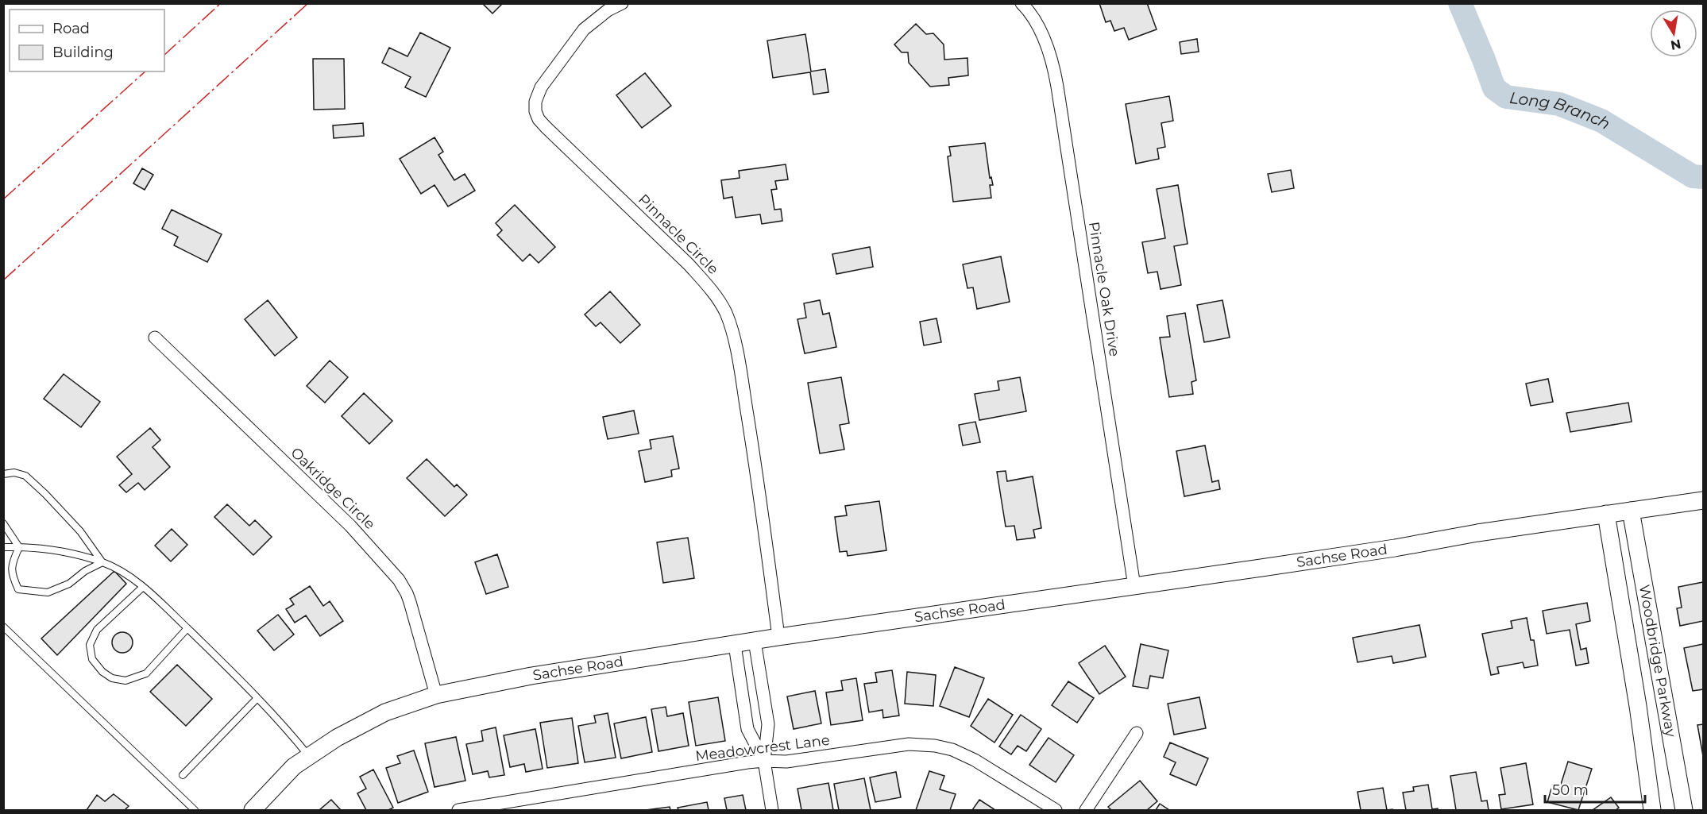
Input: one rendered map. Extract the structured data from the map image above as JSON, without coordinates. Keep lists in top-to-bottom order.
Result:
{
  "streets": {
    "main road": ["Sachse Road", "Woodbridge Parkway"],
    "street": [
      "Pinnacle Circle",
      "Pinnacle Oak Drive",
      "Oakridge Circle",
      "Meadowcrest Lane"
    ]
  },
  "crossings": [
    ["Pinnacle Circle", "Sachse Road"],
    ["Pinnacle Oak Drive", "Sachse Road"],
    ["Oakridge Circle", "Sachse Road"],
    ["Sachse Road", "Woodbridge Parkway"]
  ],
  "water": ["Long Branch"],
  "legend": ["Road", "Building"],
  "scale_bar": "50 m",
  "north": "bottom"
}
